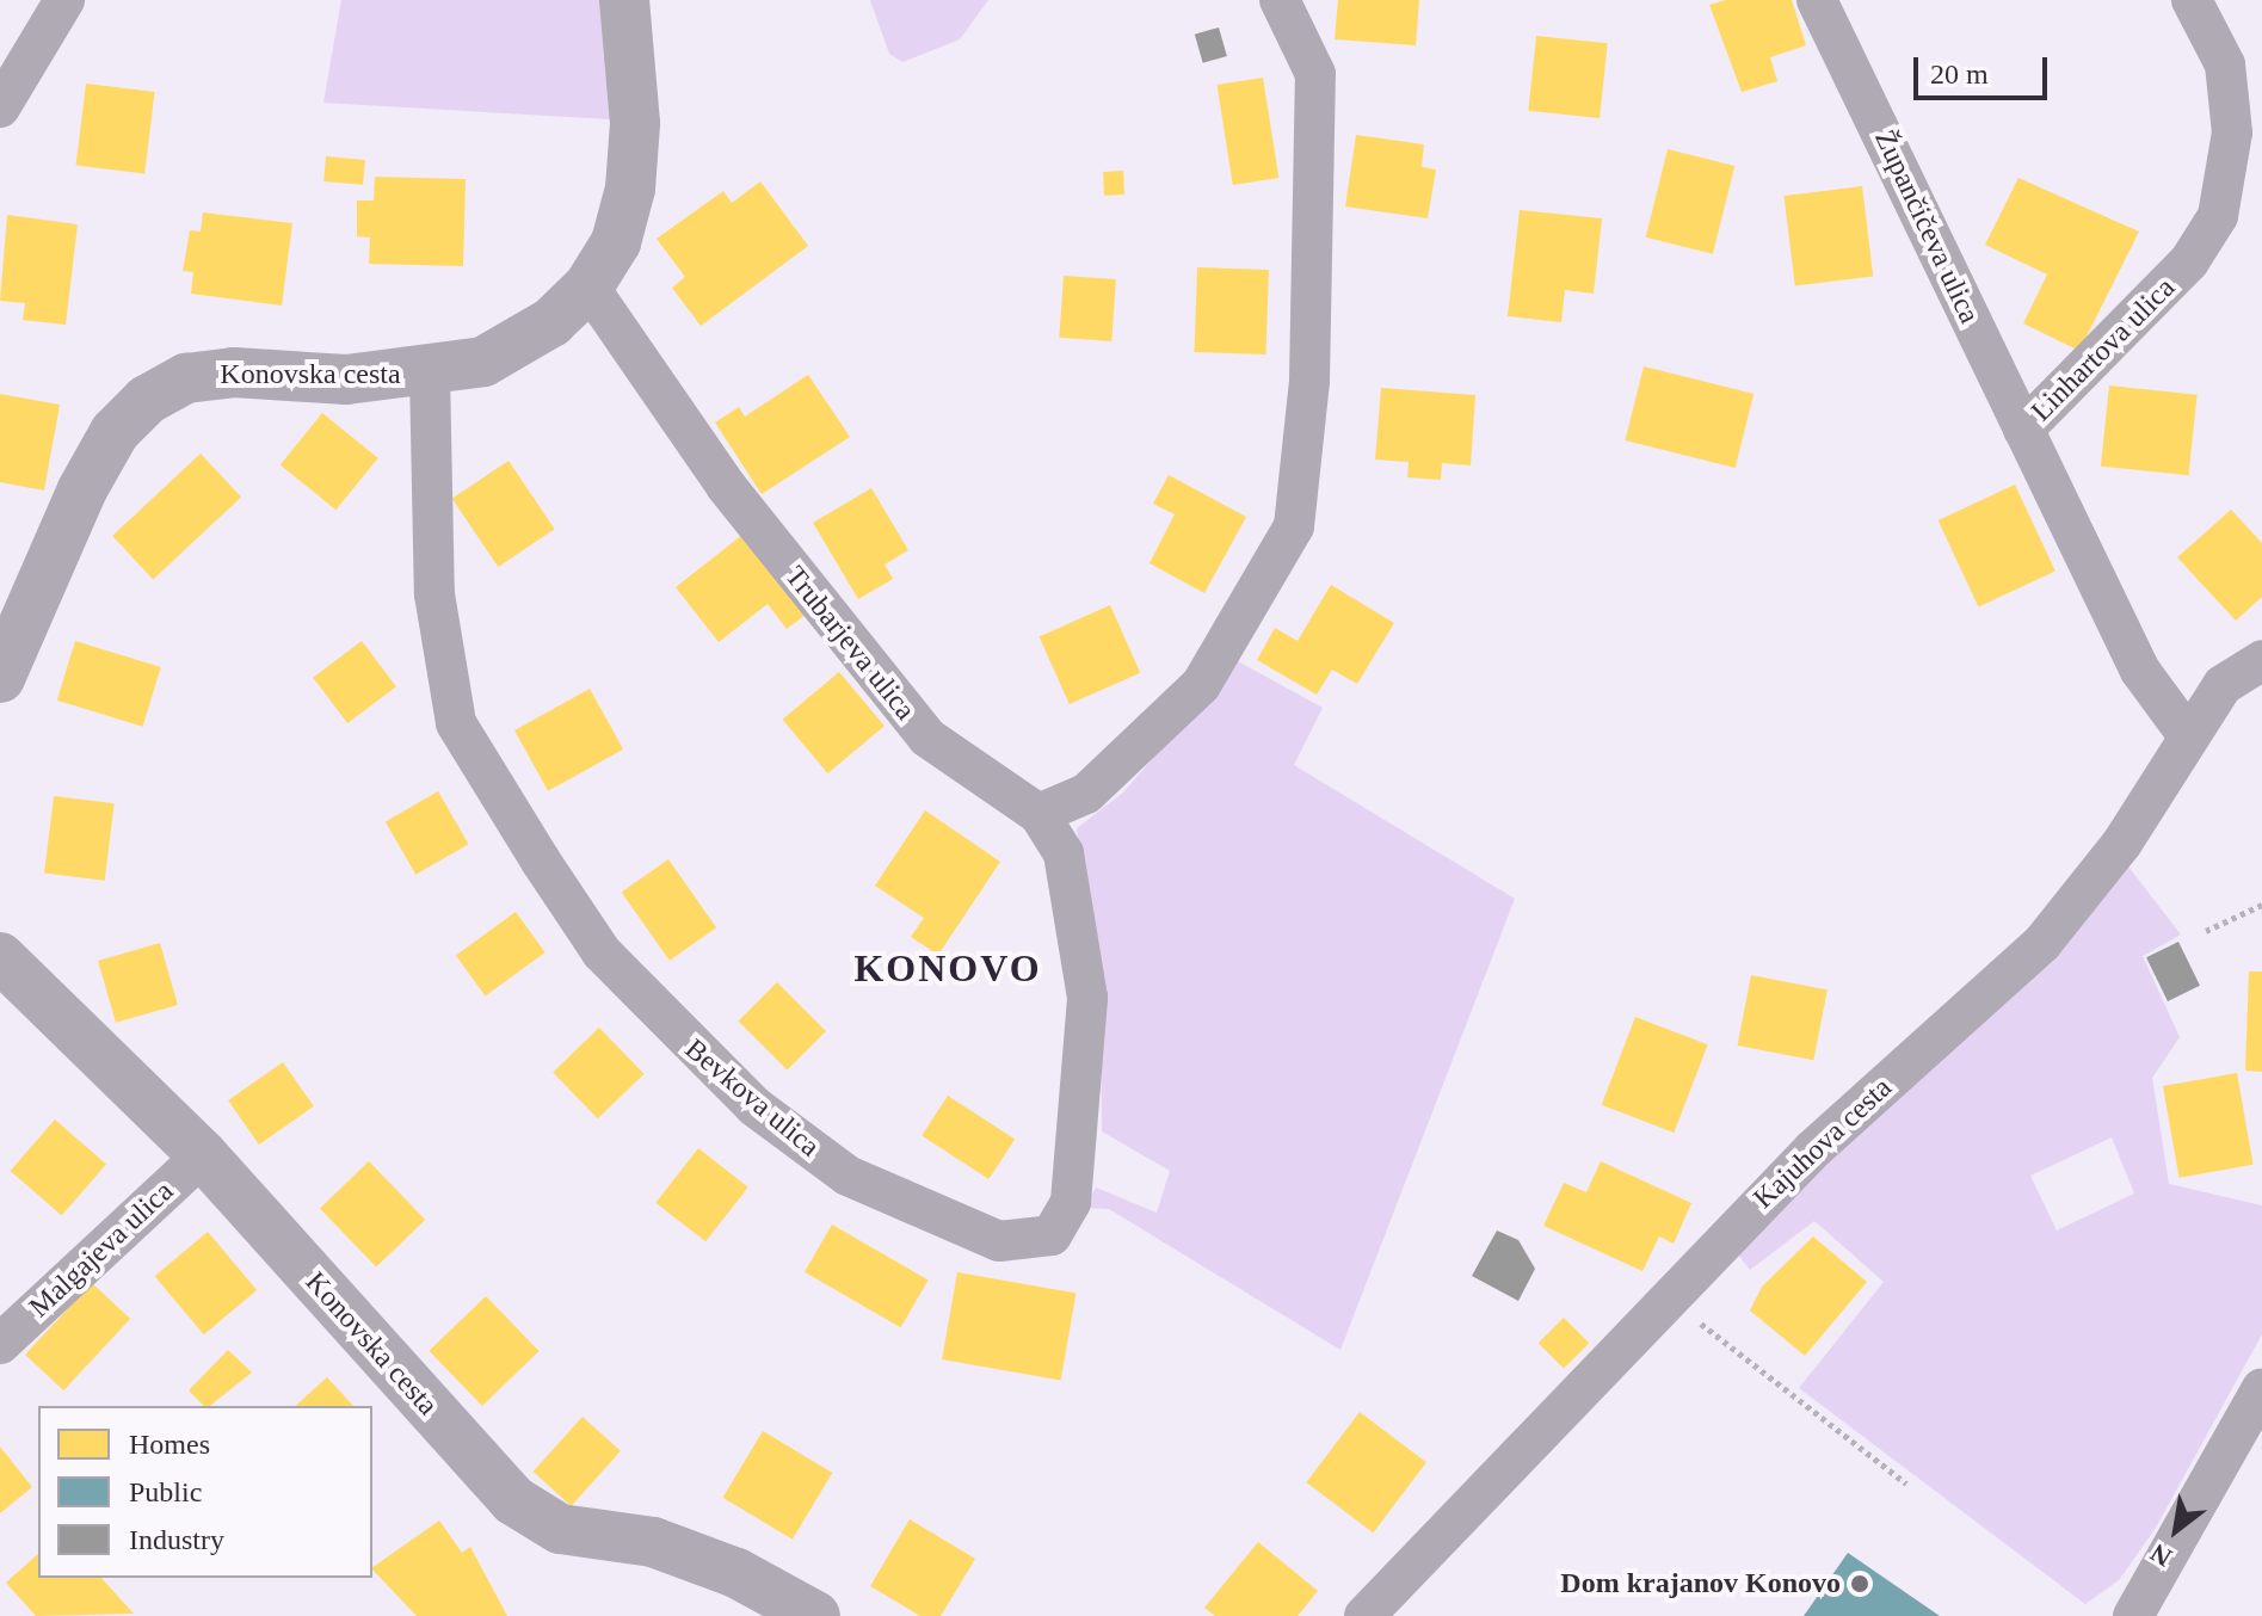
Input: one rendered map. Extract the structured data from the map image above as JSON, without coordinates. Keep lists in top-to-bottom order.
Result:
{
  "streets": {
    "street": [
      "Župančičeva ulica",
      "Linhartova ulica",
      "Konovska cesta",
      "Trubarjeva ulica",
      "Bevkova ulica",
      "Kajuhova cesta",
      "Malgajeva ulica"
    ]
  },
  "crossings": [
    ["Župančičeva ulica", "Linhartova ulica"],
    ["Linhartova ulica", "Kajuhova cesta"],
    ["Konovska cesta", "Trubarjeva ulica"],
    ["Konovska cesta", "Bevkova ulica"],
    ["Konovska cesta", "Malgajeva ulica"],
    ["Trubarjeva ulica", "Bevkova ulica"]
  ],
  "districts": ["KONOVO"],
  "places": ["Dom krajanov Konovo"],
  "legend": ["Homes", "Public", "Industry"],
  "scale_bar": "20 m",
  "north": "bottom left"
}
